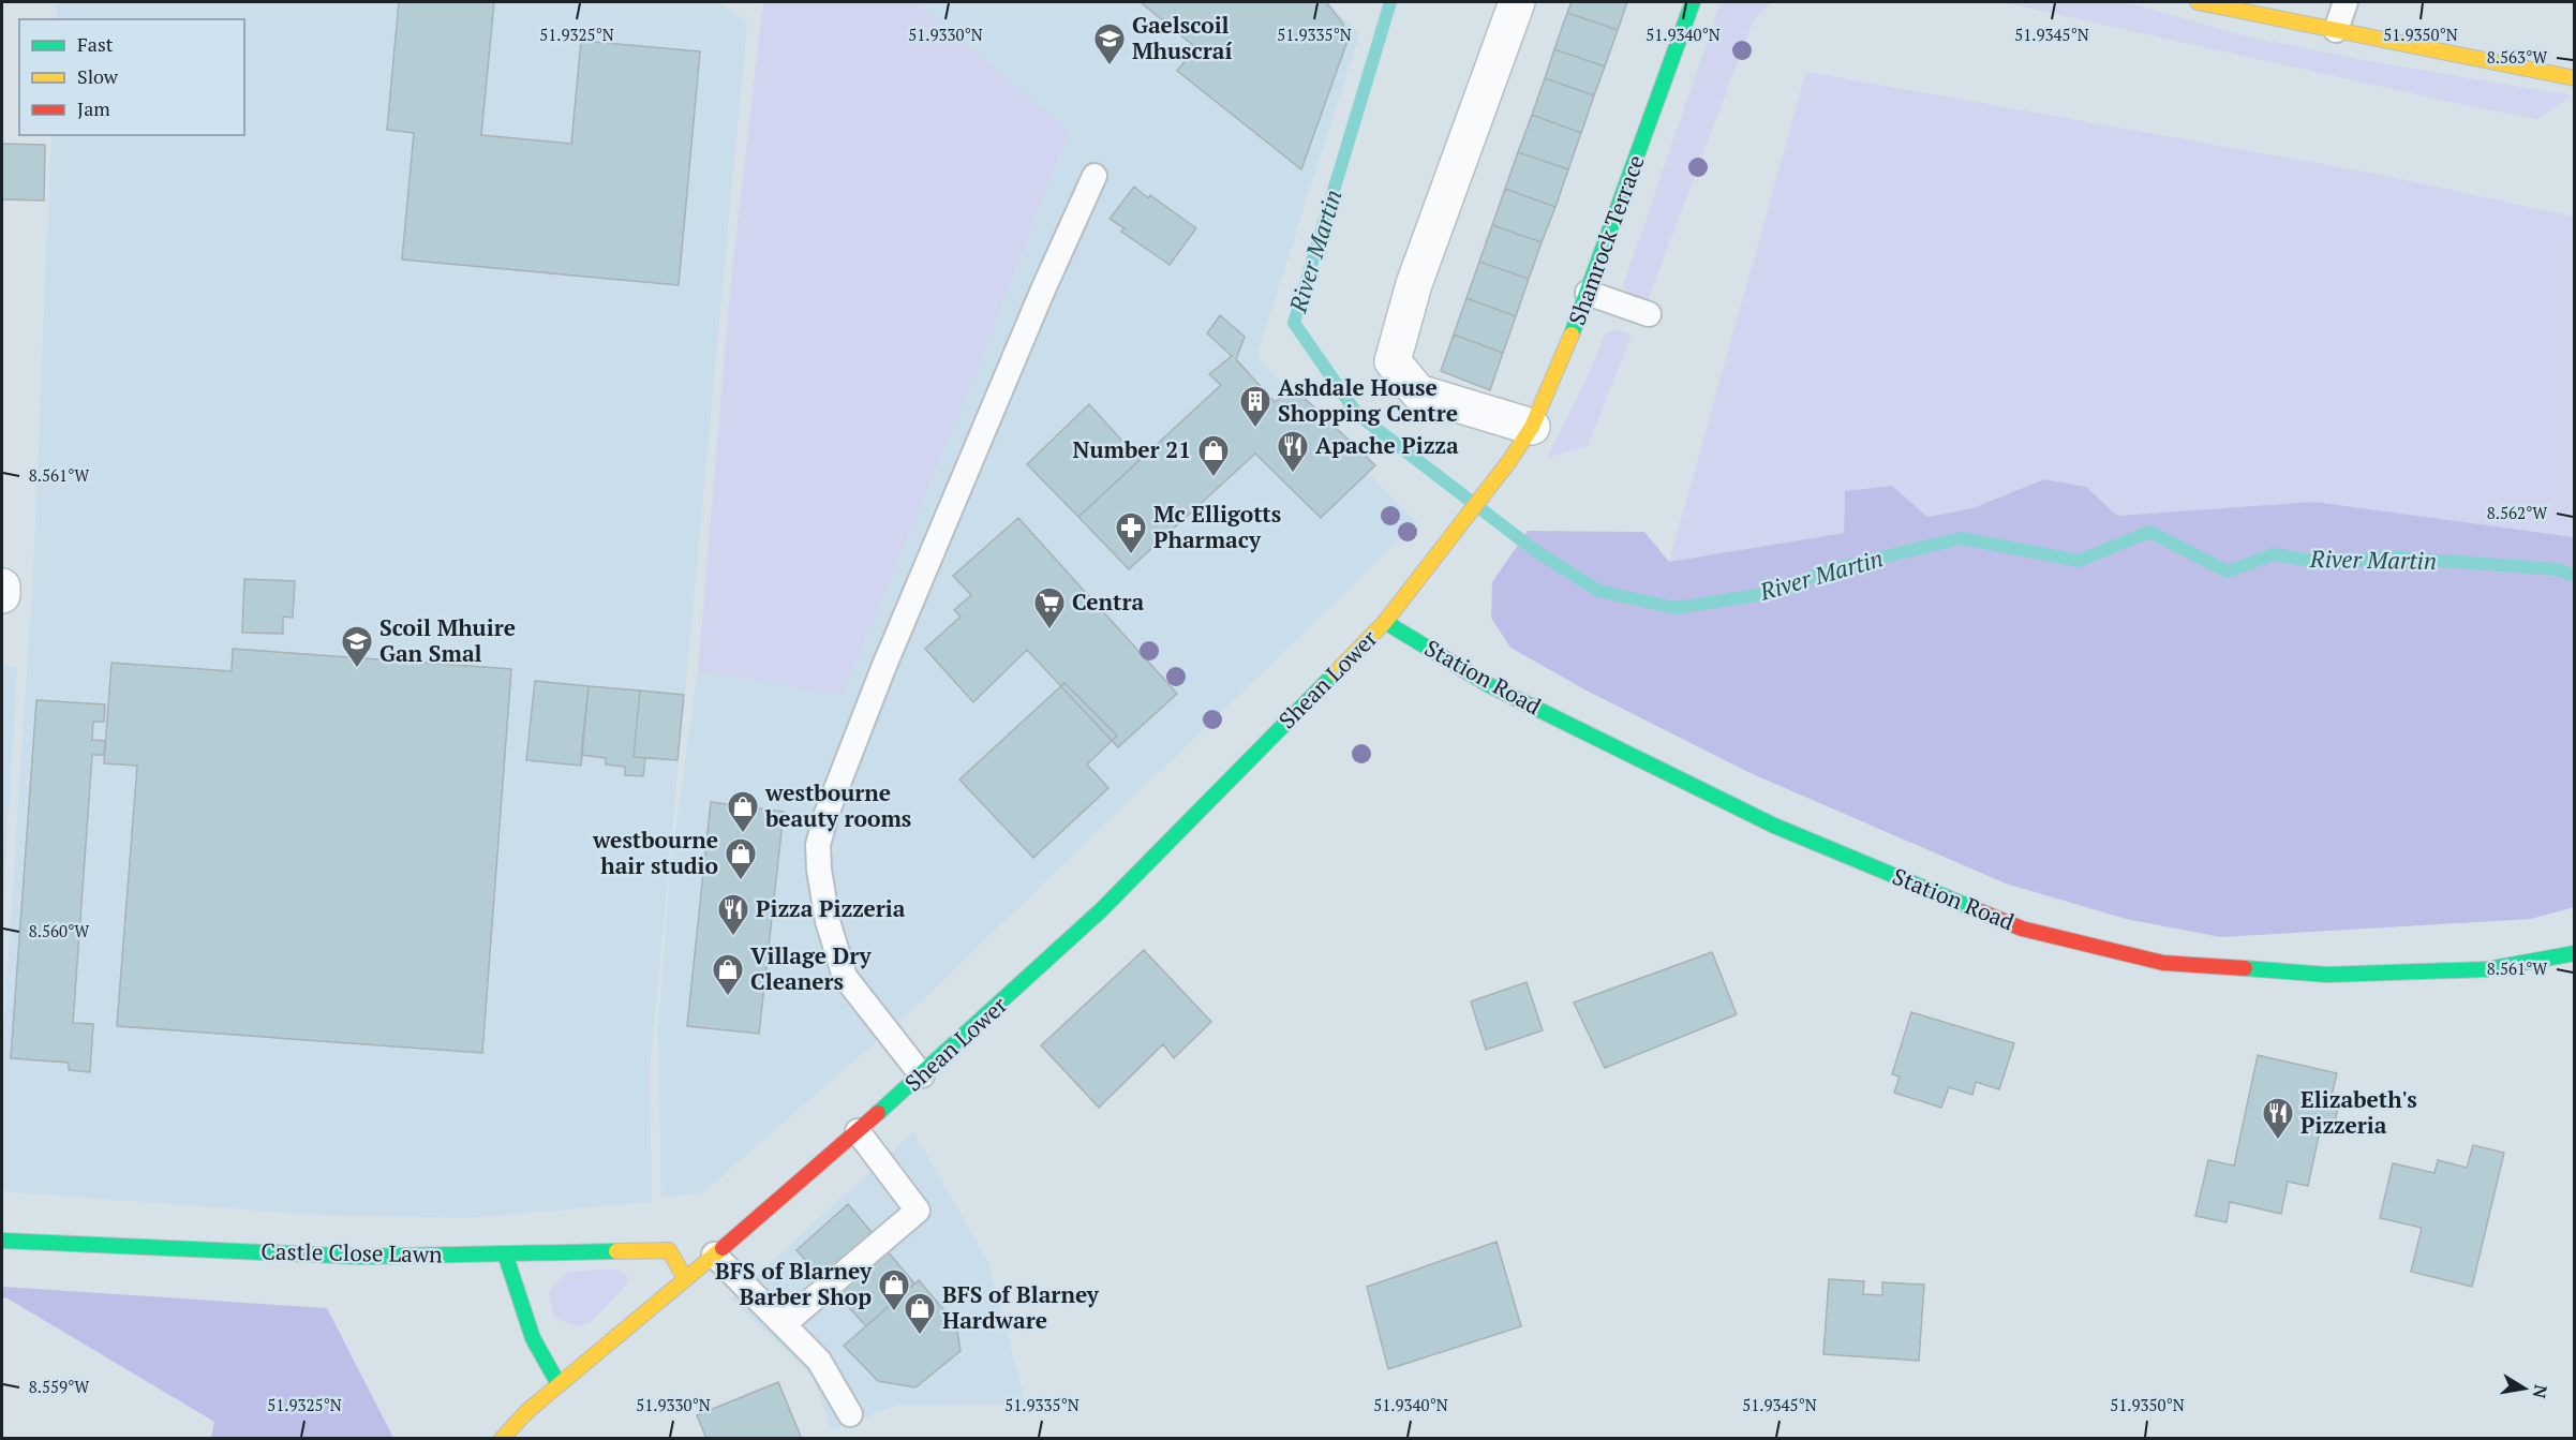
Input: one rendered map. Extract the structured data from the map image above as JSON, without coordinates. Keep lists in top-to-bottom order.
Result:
{
  "streets": {
    "street": [
      "Shamrock Terrace",
      "Station Road",
      "Shean Lower",
      "Castle Close Lawn"
    ]
  },
  "crossings": [
    ["Shamrock Terrace", "Station Road"],
    ["Shamrock Terrace", "Shean Lower"],
    ["Station Road", "Shean Lower"],
    ["Shean Lower", "Castle Close Lawn"]
  ],
  "water": ["River Martin"],
  "places": {
    "school or university": ["Gaelscoil Mhuscraí", "Scoil Mhuire Gan Smal"],
    "building": ["Ashdale House Shopping Centre"],
    "restaurant": ["Apache Pizza", "Pizza Pizzeria", "Elizabeth's Pizzeria"],
    "shop": [
      "Number 21",
      "westbourne beauty rooms",
      "westbourne hair studio",
      "Village Dry Cleaners",
      "BFS of Blarney Barber Shop",
      "BFS of Blarney Hardware"
    ],
    "pharmacy": ["Mc Elligotts Pharmacy"],
    "supermarket": ["Centra"]
  },
  "legend": ["Fast", "Slow", "Jam"],
  "north": "right",
  "coordinates": [
    "51.9325°N",
    "51.9330°N",
    "51.9335°N",
    "51.9340°N",
    "51.9345°N",
    "51.9350°N",
    "8.563°W",
    "8.561°W",
    "8.562°W",
    "8.560°W",
    "8.559°W"
  ]
}
